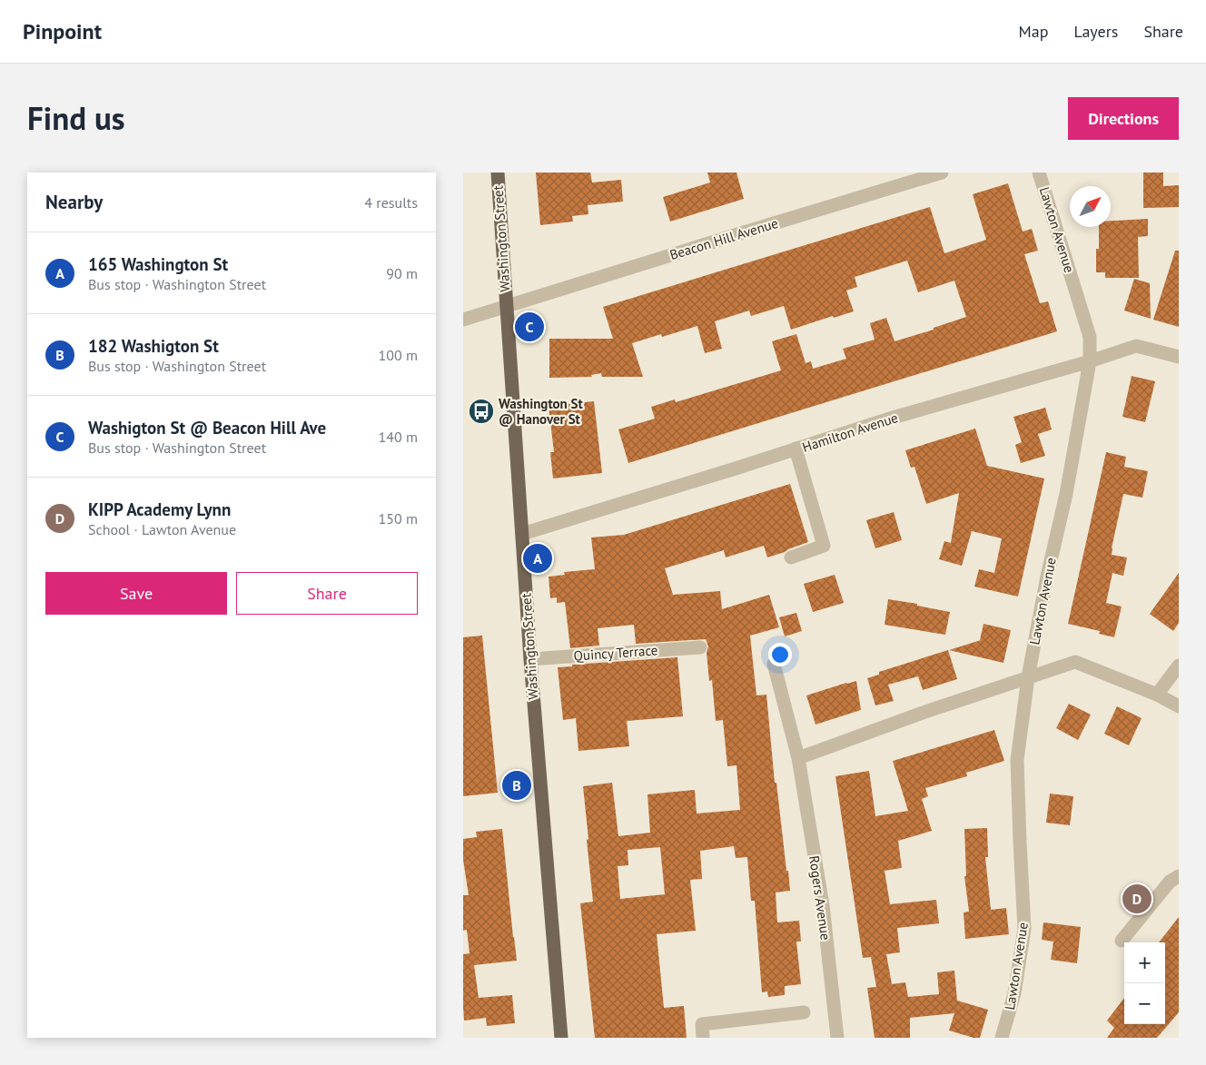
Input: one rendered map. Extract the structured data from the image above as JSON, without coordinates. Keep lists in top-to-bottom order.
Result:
{
  "streets": {
    "main road": ["Washington Street"],
    "street": [
      "Lawton Avenue",
      "Beacon Hill Avenue",
      "Hamilton Avenue",
      "Quincy Terrace",
      "Rogers Avenue"
    ]
  },
  "crossings": [
    ["Lawton Avenue", "Hamilton Avenue"],
    ["Washington Street", "Beacon Hill Avenue"],
    ["Washington Street", "Hamilton Avenue"],
    ["Washington Street", "Quincy Terrace"]
  ],
  "places": {
    "bus stop": ["Washington St @ Hanover St"]
  },
  "north": "top right",
  "page": {
    "header": "Pinpoint",
    "nav": ["Map", "Layers", "Share"],
    "title": "Find us",
    "buttons": [
      "Directions",
      ["Save", "Share"]
    ],
    "heading": ["Nearby", "4 results"],
    "list": [
      {
        "mark": "A",
        "name": "165 Washington St",
        "note": "Bus stop · Washington Street",
        "value": "90 m"
      },
      {
        "mark": "B",
        "name": "182 Washigton St",
        "note": "Bus stop · Washington Street",
        "value": "100 m"
      },
      {
        "mark": "C",
        "name": "Washigton St @ Beacon Hill Ave",
        "note": "Bus stop · Washington Street",
        "value": "140 m"
      },
      {
        "mark": "D",
        "name": "KIPP Academy Lynn",
        "note": "School · Lawton Avenue",
        "value": "150 m"
      }
    ],
    "pins": [
      "C",
      "A",
      "B",
      "D"
    ],
    "map_buttons": ["+", "−"]
  }
}
